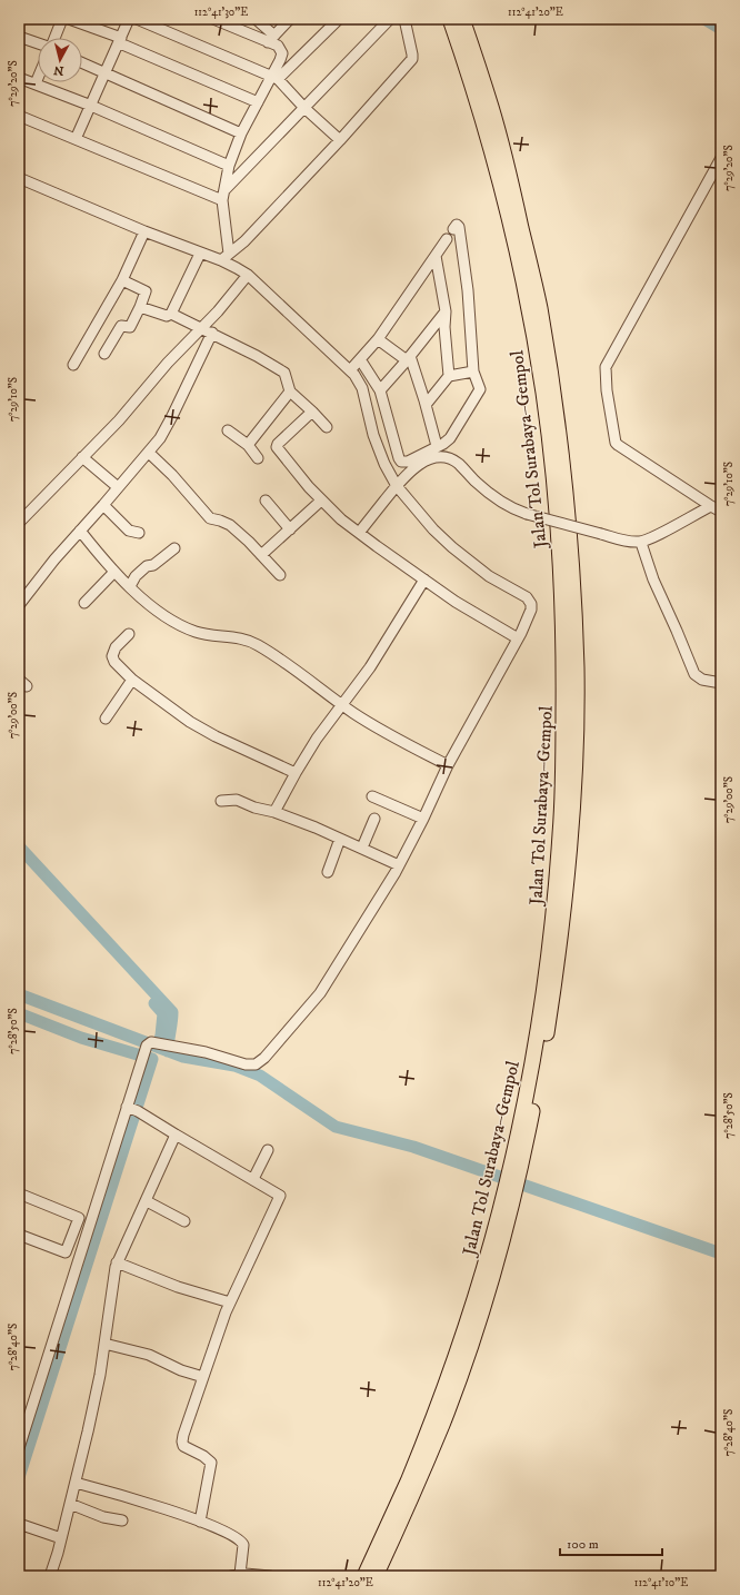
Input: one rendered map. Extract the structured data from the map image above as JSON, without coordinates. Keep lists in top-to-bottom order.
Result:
{
  "streets": {
    "highway": ["Jalan Tol Surabaya–Gempol"]
  },
  "scale_bar": "100 m",
  "north": "bottom",
  "coordinates": [
    "112°41'30\"E",
    "112°41'20\"E",
    "7°29'20\"S",
    "7°29'10\"S",
    "7°29'00\"S",
    "7°28'50\"S",
    "7°28'40\"S",
    "112°41'10\"E"
  ]
}
